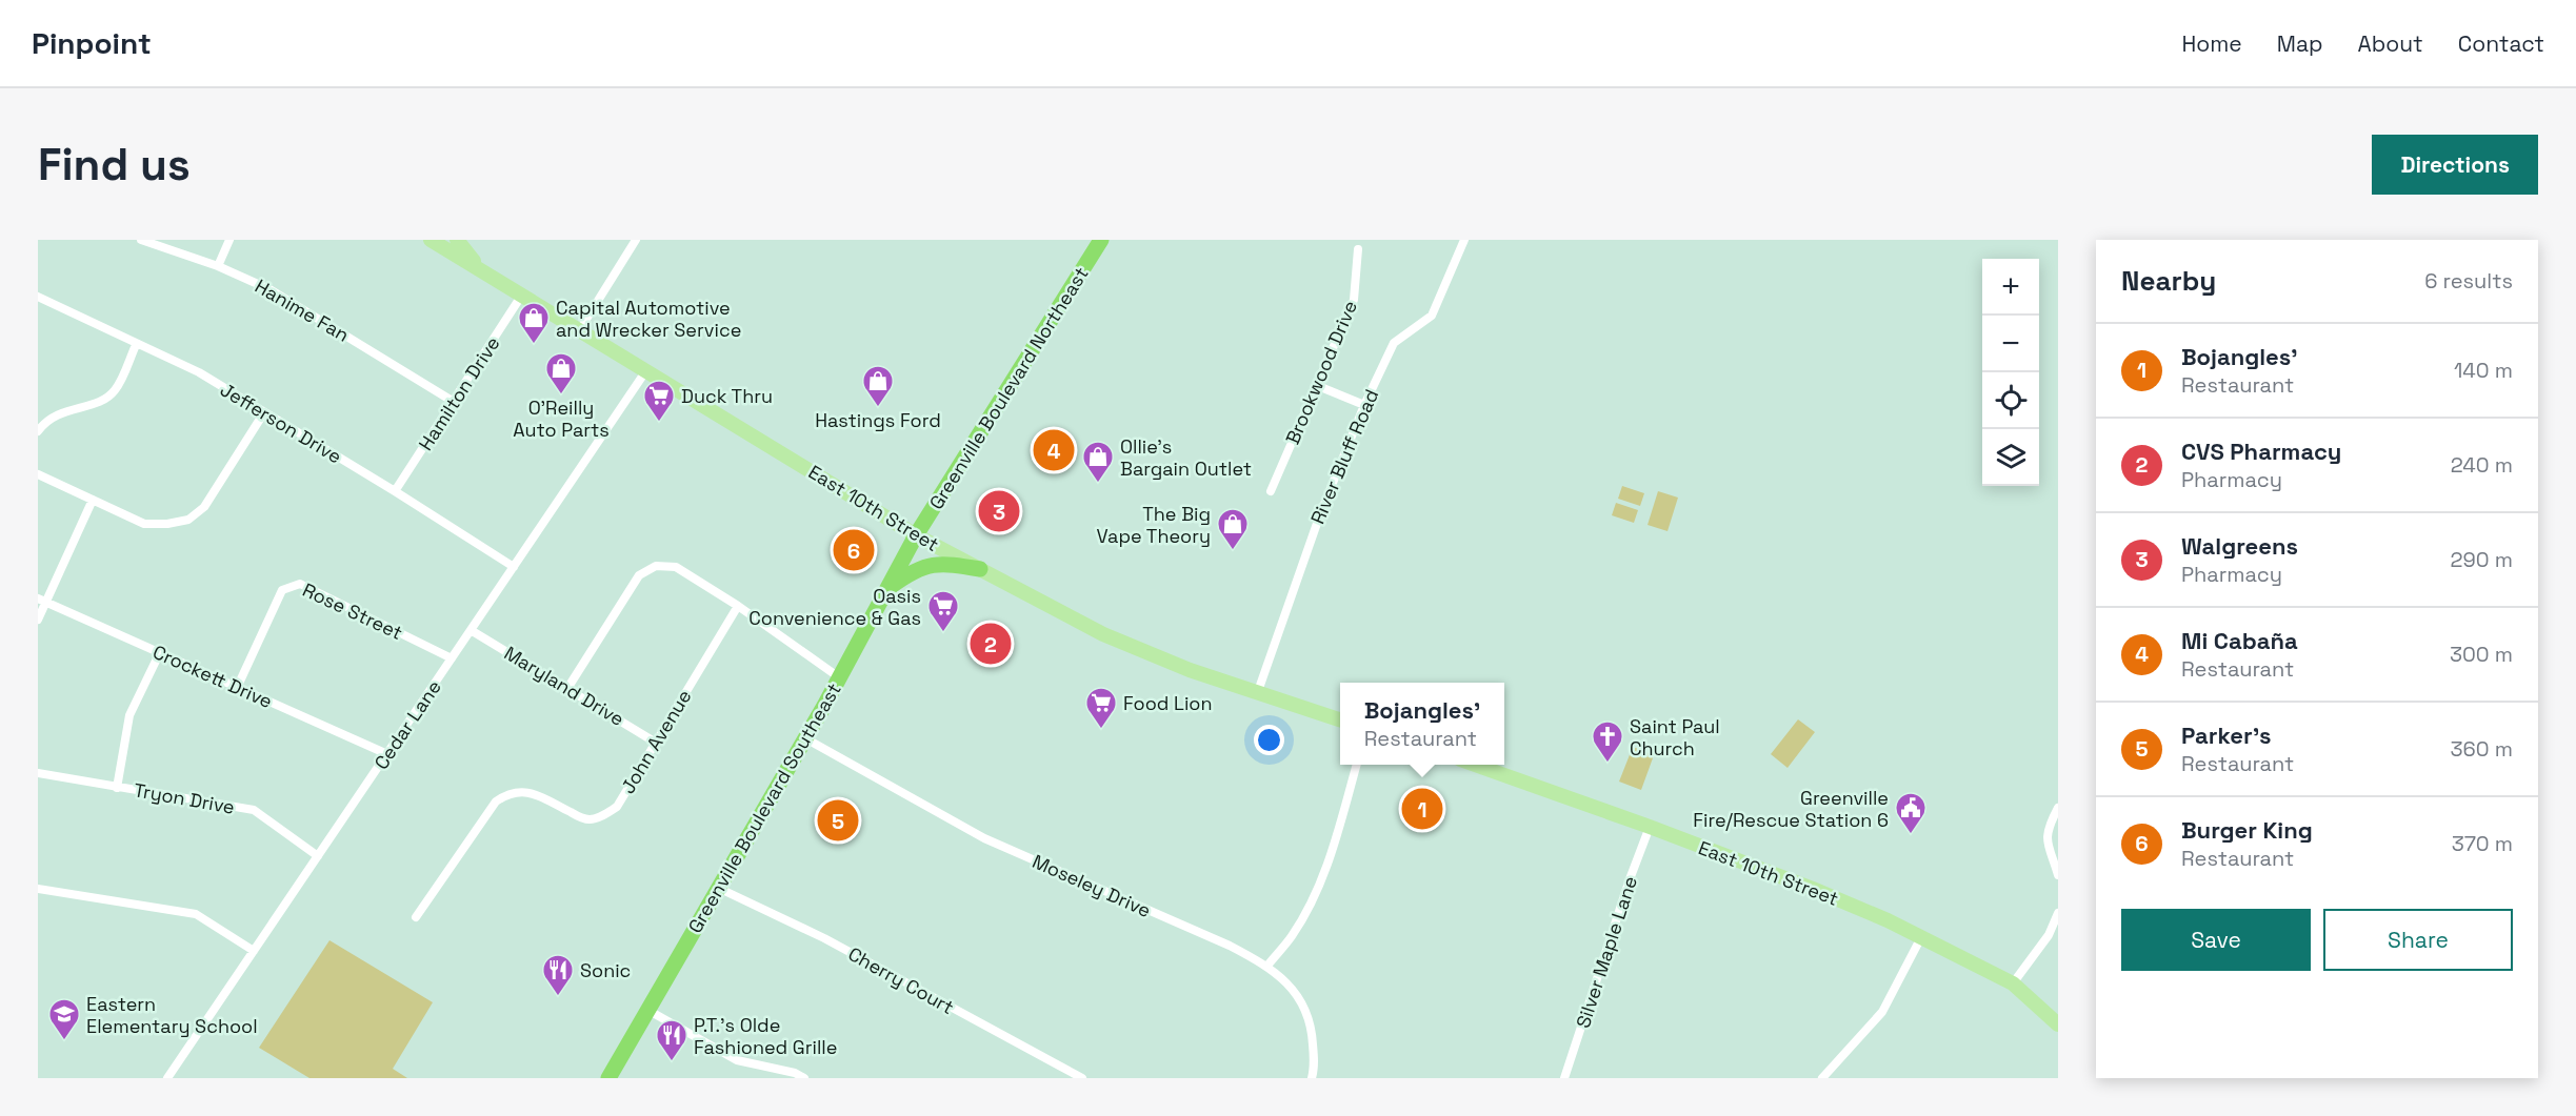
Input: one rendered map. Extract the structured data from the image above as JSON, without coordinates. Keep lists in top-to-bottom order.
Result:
{
  "streets": {
    "highway": ["Greenville Boulevard Northeast", "Greenville Boulevard Southeast"],
    "main road": ["East 10th Street"],
    "street": [
      "Hanime Fan",
      "Brookwood Drive",
      "Hamilton Drive",
      "Jefferson Drive",
      "River Bluff Road",
      "Rose Street",
      "Crockett Drive",
      "Maryland Drive",
      "Cedar Lane",
      "John Avenue",
      "Tryon Drive",
      "Moseley Drive",
      "Silver Maple Lane",
      "Cherry Court"
    ]
  },
  "crossings": [
    ["Hanime Fan", "Hamilton Drive"],
    ["Greenville Boulevard Northeast", "East 10th Street"],
    ["Greenville Boulevard Northeast", "Greenville Boulevard Southeast"],
    ["Hamilton Drive", "Jefferson Drive"],
    ["Hamilton Drive", "East 10th Street"],
    ["Jefferson Drive", "Cedar Lane"],
    ["River Bluff Road", "East 10th Street"],
    ["East 10th Street", "Cedar Lane"],
    ["East 10th Street", "Greenville Boulevard Southeast"],
    ["East 10th Street", "Silver Maple Lane"],
    ["Rose Street", "Crockett Drive"],
    ["Rose Street", "Cedar Lane"],
    ["Crockett Drive", "Cedar Lane"],
    ["Maryland Drive", "Cedar Lane"],
    ["Maryland Drive", "John Avenue"],
    ["Cedar Lane", "Tryon Drive"],
    ["Greenville Boulevard Southeast", "Moseley Drive"],
    ["Greenville Boulevard Southeast", "Cherry Court"]
  ],
  "places": {
    "shop": [
      "Capital Automotive and Wrecker Service",
      "O'Reilly Auto Parts",
      "Hastings Ford",
      "Ollie's Bargain Outlet",
      "The Big Vape Theory"
    ],
    "supermarket": ["Duck Thru", "Oasis Convenience & Gas", "Food Lion"],
    "church": ["Saint Paul Church"],
    "public building": ["Greenville Fire/Rescue Station 6"],
    "restaurant": ["Sonic", "P.T.’s Olde Fashioned Grille"],
    "school or university": ["Eastern Elementary School"]
  },
  "page": {
    "header": "Pinpoint",
    "nav": [
      "Home",
      "Map",
      "About",
      "Contact"
    ],
    "buttons": [
      "Directions",
      ["Save", "Share"]
    ],
    "title": "Find us",
    "heading": ["Nearby", "6 results"],
    "map_buttons": ["+", "−"],
    "list": [
      {
        "mark": "1",
        "name": "Bojangles'",
        "note": "Restaurant",
        "value": "140 m"
      },
      {
        "mark": "2",
        "name": "CVS Pharmacy",
        "note": "Pharmacy",
        "value": "240 m"
      },
      {
        "mark": "3",
        "name": "Walgreens",
        "note": "Pharmacy",
        "value": "290 m"
      },
      {
        "mark": "4",
        "name": "Mi Cabaña",
        "note": "Restaurant",
        "value": "300 m"
      },
      {
        "mark": "5",
        "name": "Parker's",
        "note": "Restaurant",
        "value": "360 m"
      },
      {
        "mark": "6",
        "name": "Burger King",
        "note": "Restaurant",
        "value": "370 m"
      }
    ],
    "pins": [
      "4",
      "3",
      "6",
      "2",
      "1",
      "5"
    ],
    "popup": ["Bojangles'", "Restaurant"]
  }
}
